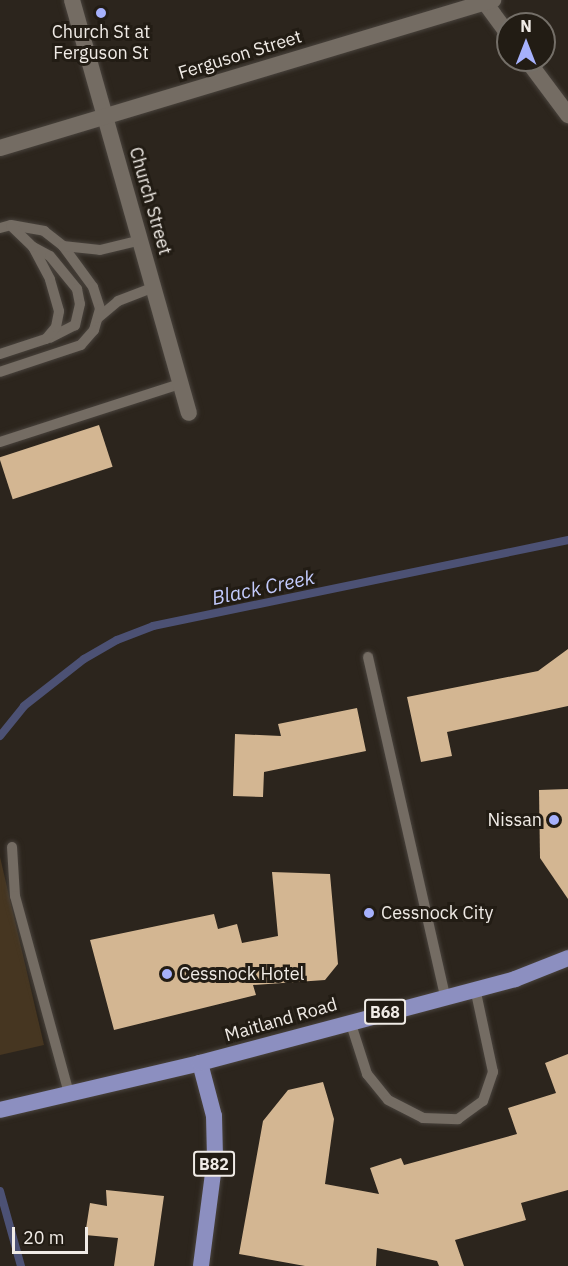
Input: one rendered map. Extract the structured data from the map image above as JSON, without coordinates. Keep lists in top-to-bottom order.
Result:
{
  "streets": {
    "main road": ["B68", "Maitland Road", "B82"],
    "street": ["Ferguson Street", "Church Street"]
  },
  "crossings": [
    ["Ferguson Street", "Church Street"],
    ["Maitland Road", "B82"]
  ],
  "water": ["Black Creek"],
  "places": [
    "Church St at Ferguson St",
    "Nissan",
    "Cessnock City",
    "Cessnock Hotel"
  ],
  "scale_bar": "20 m",
  "north": "top"
}
